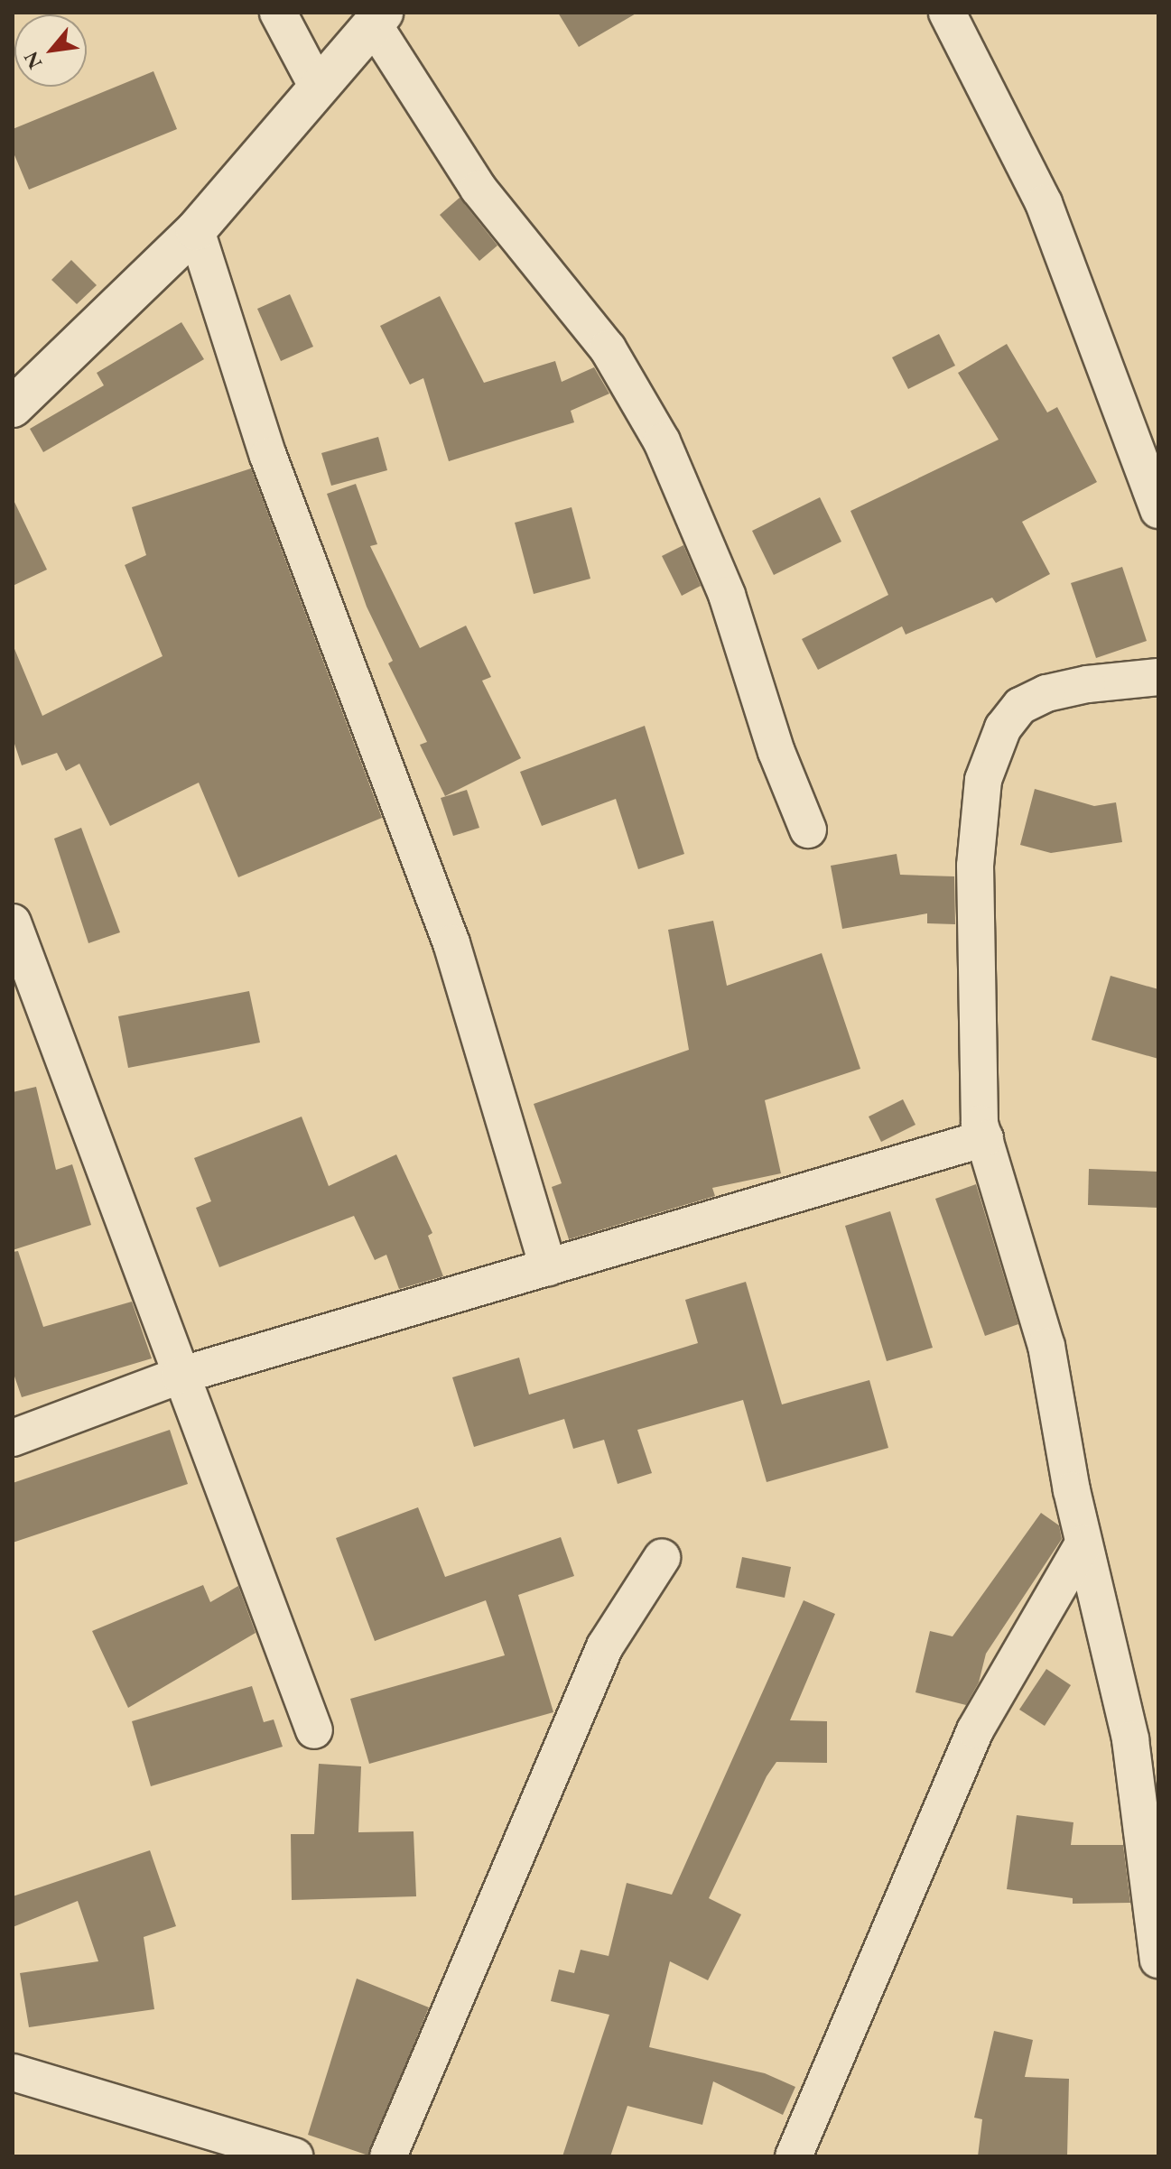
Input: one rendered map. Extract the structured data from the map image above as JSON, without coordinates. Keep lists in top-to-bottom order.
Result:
{
  "north": "bottom left"
}
